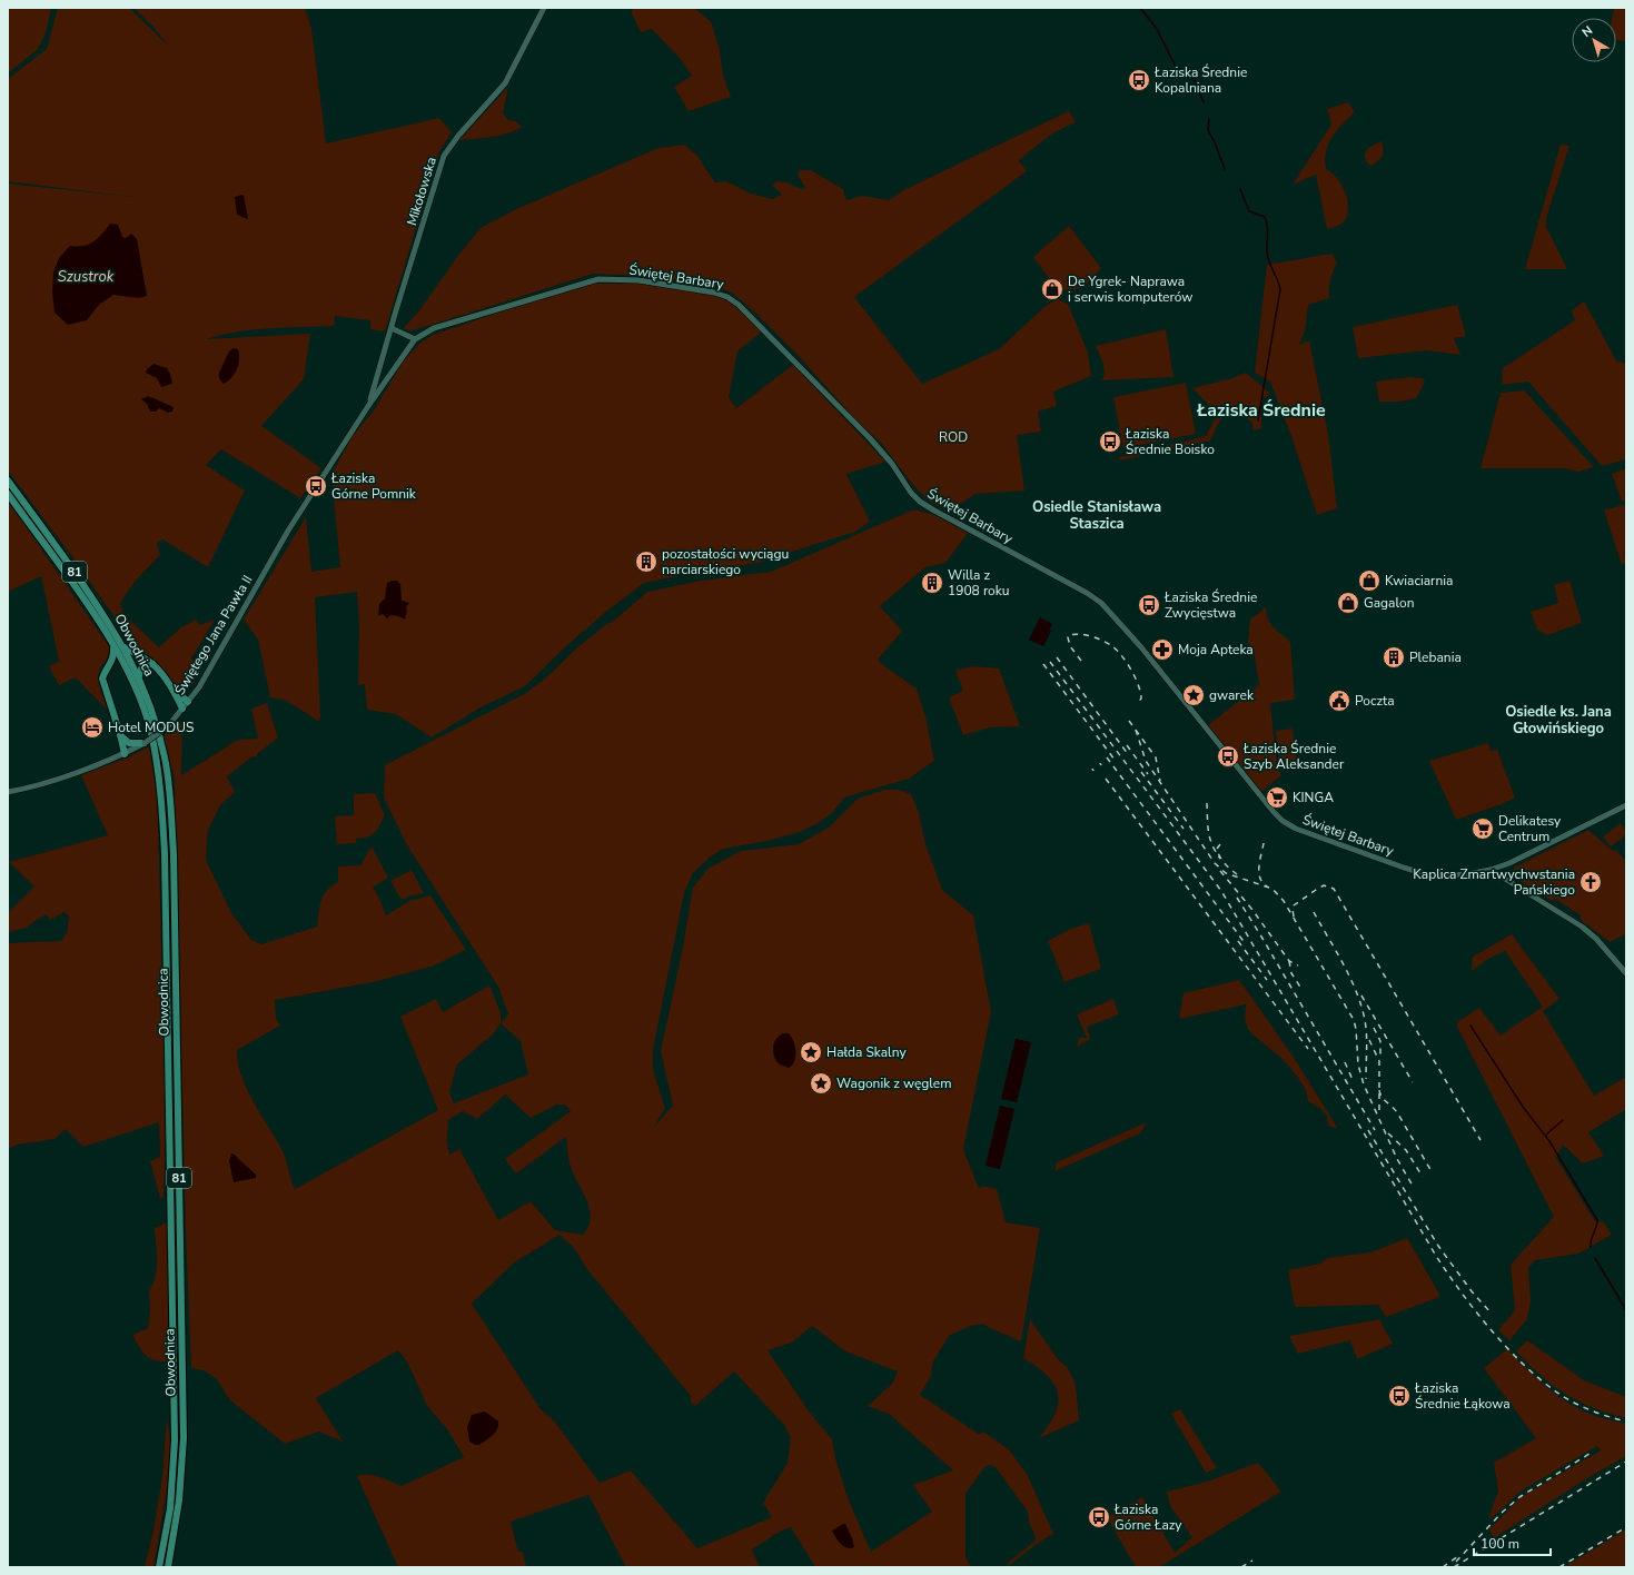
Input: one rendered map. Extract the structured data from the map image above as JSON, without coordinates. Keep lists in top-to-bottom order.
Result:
{
  "streets": {
    "main road": ["81", "Obwodnica"],
    "street": ["Mikołowska", "Świętej Barbary", "Świętego Jana Pawła II"]
  },
  "crossings": [
    ["Mikołowska", "Świętej Barbary"],
    ["Mikołowska", "Świętego Jana Pawła II"],
    ["Świętej Barbary", "Świętego Jana Pawła II"]
  ],
  "districts": ["Łaziska Średnie", "Osiedle Stanisława Staszica", "Osiedle ks. Jana Głowińskiego"],
  "water": ["Szustrok"],
  "parks": ["ROD"],
  "places": {
    "bus stop": [
      "Łaziska Średnie Kopalniana",
      "Łaziska Średnie Boisko",
      "Łaziska Górne Pomnik",
      "Łaziska Średnie Zwycięstwa",
      "Łaziska Średnie Szyb Aleksander",
      "Łaziska Średnie Łąkowa",
      "Łaziska Górne Łazy"
    ],
    "shop": ["De Ygrek- Naprawa i serwis komputerów", "Kwiaciarnia", "Gagalon"],
    "building": ["pozostałości wyciągu narciarskiego", "Willa z 1908 roku", "Plebania"],
    "pharmacy": ["Moja Apteka"],
    "place": ["gwarek", "Hałda Skalny", "Wagonik z węglem"],
    "public building": ["Poczta"],
    "hotel": ["Hotel MODUS"],
    "supermarket": ["KINGA", "Delikatesy Centrum"],
    "church": ["Kaplica Zmartwychwstania Pańskiego"]
  },
  "scale_bar": "100 m",
  "north": "top left"
}
